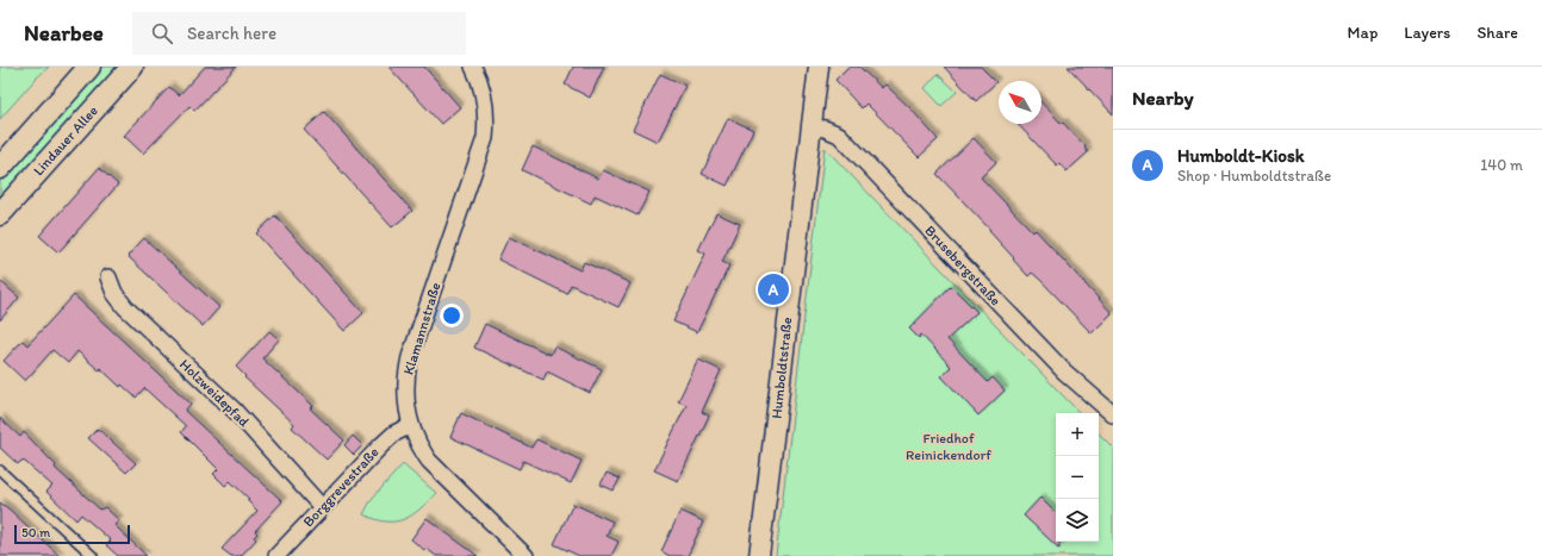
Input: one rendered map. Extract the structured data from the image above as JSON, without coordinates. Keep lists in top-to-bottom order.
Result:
{
  "streets": {
    "main road": ["Lindauer Allee"],
    "street": [
      "Brusebergstraße",
      "Klamannstraße",
      "Humboldtstraße",
      "Holzweidepfad",
      "Borggrevestraße"
    ]
  },
  "crossings": [
    ["Brusebergstraße", "Humboldtstraße"],
    ["Klamannstraße", "Borggrevestraße"],
    ["Holzweidepfad", "Borggrevestraße"]
  ],
  "parks": ["Friedhof Reinickendorf"],
  "scale_bar": "50 m",
  "north": "top left",
  "page": {
    "header": "Nearbee",
    "search": "Search here",
    "nav": ["Map", "Layers", "Share"],
    "heading": "Nearby",
    "list": [
      {
        "mark": "A",
        "name": "Humboldt-Kiosk",
        "note": "Shop · Humboldtstraße",
        "value": "140 m"
      }
    ],
    "pins": "A",
    "map_buttons": ["+", "−"],
    "scale": "50 m"
  }
}
